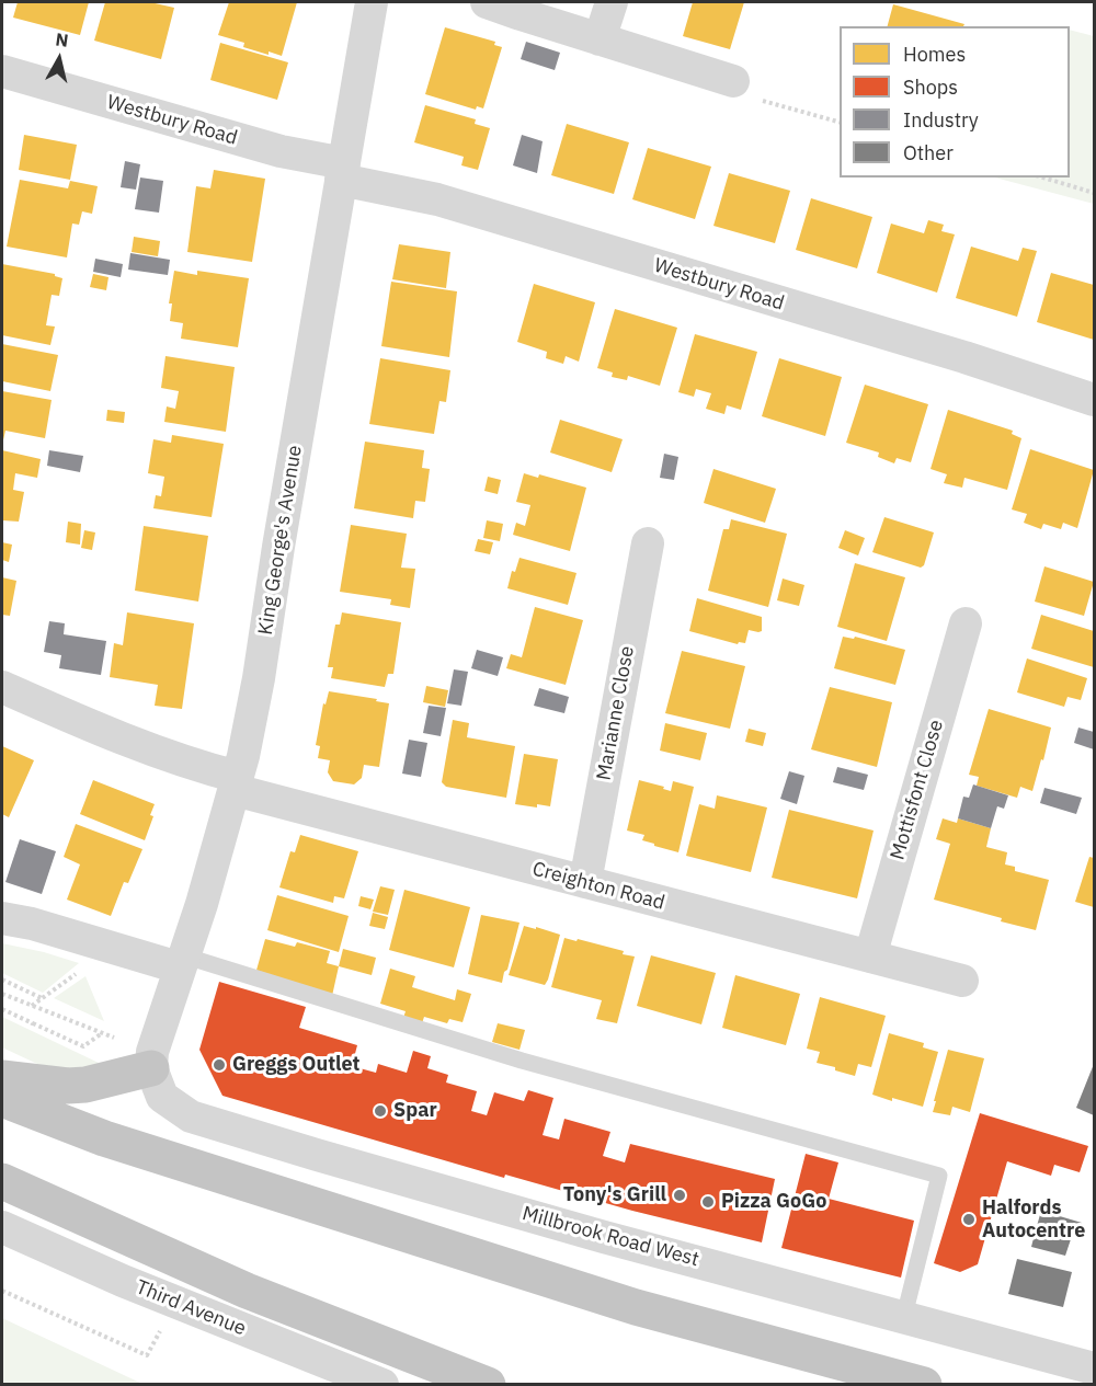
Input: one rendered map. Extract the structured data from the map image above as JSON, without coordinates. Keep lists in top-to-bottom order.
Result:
{
  "streets": {
    "street": [
      "Westbury Road",
      "King George's Avenue",
      "Marianne Close",
      "Mottisfont Close",
      "Creighton Road",
      "Millbrook Road West",
      "Third Avenue"
    ]
  },
  "crossings": [
    ["Westbury Road", "King George's Avenue"],
    ["King George's Avenue", "Creighton Road"],
    ["King George's Avenue", "Millbrook Road West"],
    ["Marianne Close", "Creighton Road"],
    ["Mottisfont Close", "Creighton Road"]
  ],
  "places": [
    "Greggs Outlet",
    "Spar",
    "Tony's Grill",
    "Pizza GoGo",
    "Halfords Autocentre"
  ],
  "legend": [
    "Homes",
    "Shops",
    "Industry",
    "Other"
  ],
  "north": "top"
}
